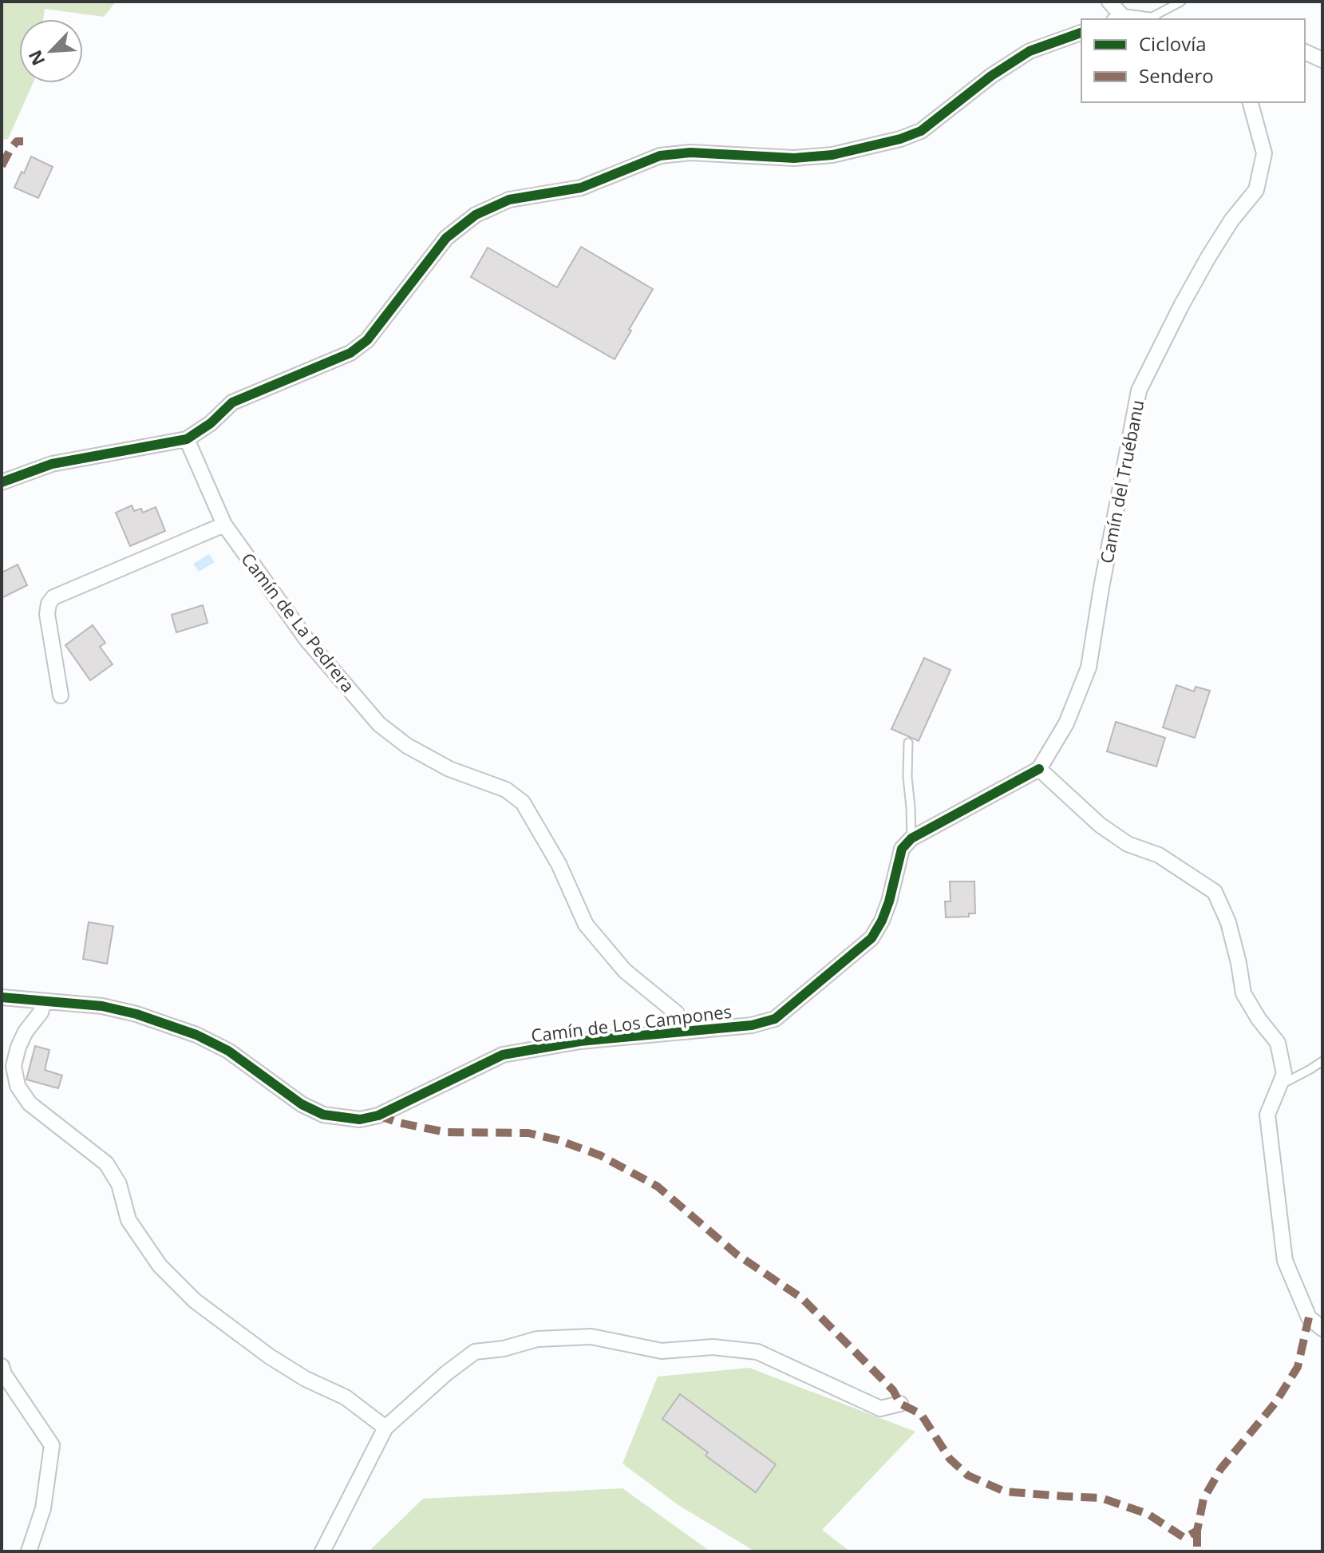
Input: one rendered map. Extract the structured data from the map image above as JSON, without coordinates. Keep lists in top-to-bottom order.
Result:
{
  "streets": {
    "street": ["Camín del Truébanu", "Camín de La Pedrera", "Camín de Los Campones"]
  },
  "crossings": [
    ["Camín de La Pedrera", "Camín de Los Campones"]
  ],
  "legend": ["Ciclovía", "Sendero"],
  "north": "bottom left"
}
